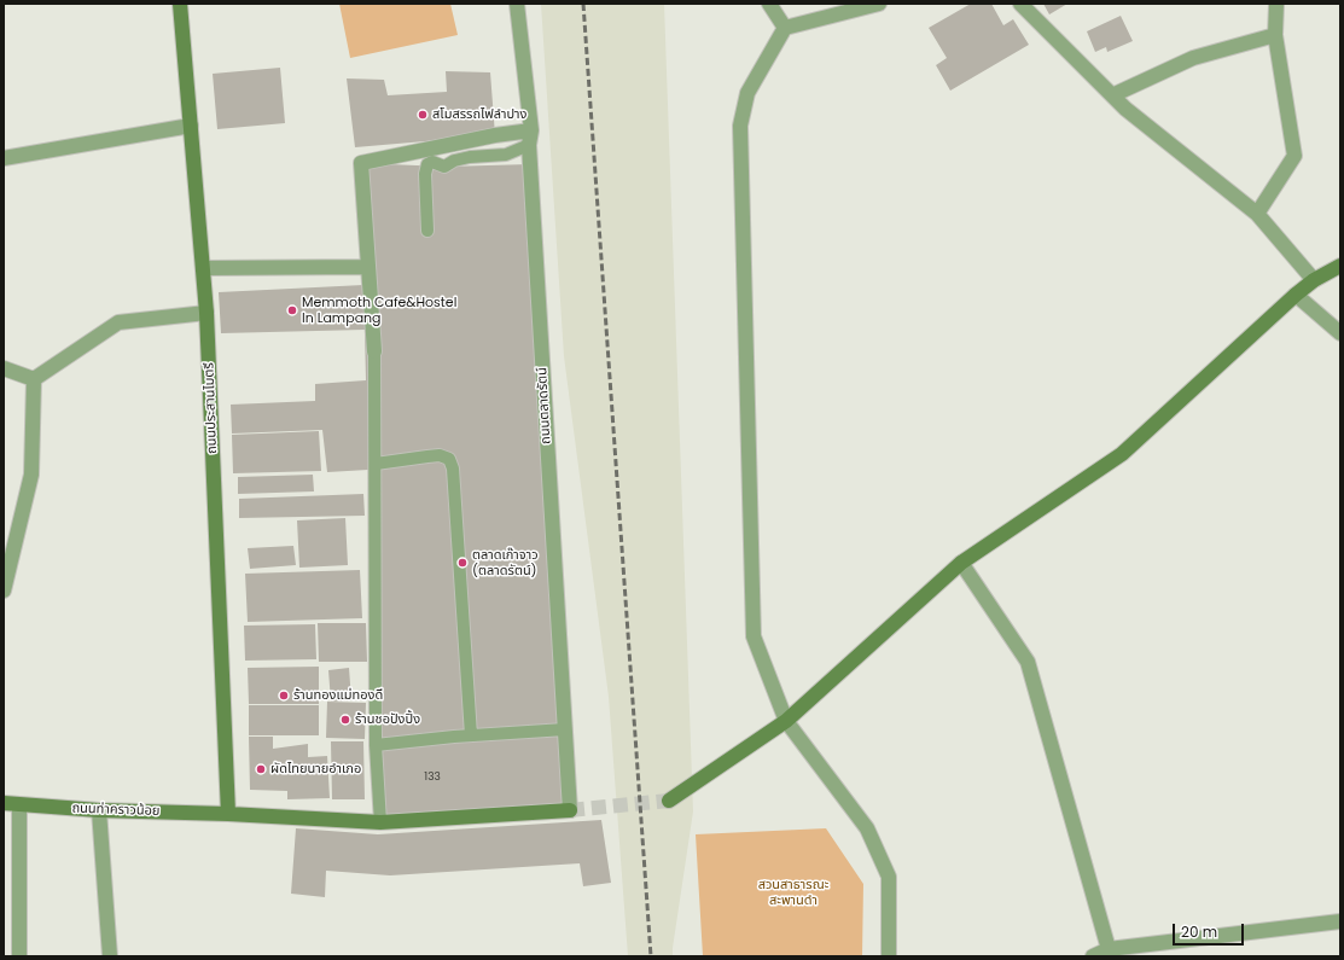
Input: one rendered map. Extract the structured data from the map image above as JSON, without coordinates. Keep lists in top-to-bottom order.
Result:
{
  "streets": {
    "street": ["ถนนตลาดรัตน์", "ถนนประสานไมตรี", "ถนนท่าคราวน้อย"]
  },
  "crossings": [
    ["ถนนตลาดรัตน์", "ถนนท่าคราวน้อย"],
    ["ถนนประสานไมตรี", "ถนนท่าคราวน้อย"]
  ],
  "parks": ["สวนสาธารณะ สะพานดำ"],
  "places": [
    "สโมสรรถไฟลำปาง",
    "Memmoth Cafe&Hostel In Lampang",
    "ตลาดเก๊าจาว (ตลาดรัตน์)",
    "ร้านทองแม่ทองดี",
    "ร้านชอปังปิ้ง",
    "ผัดไทยนายอำเภอ"
  ],
  "house_numbers": ["133"],
  "scale_bar": "20 m"
}
